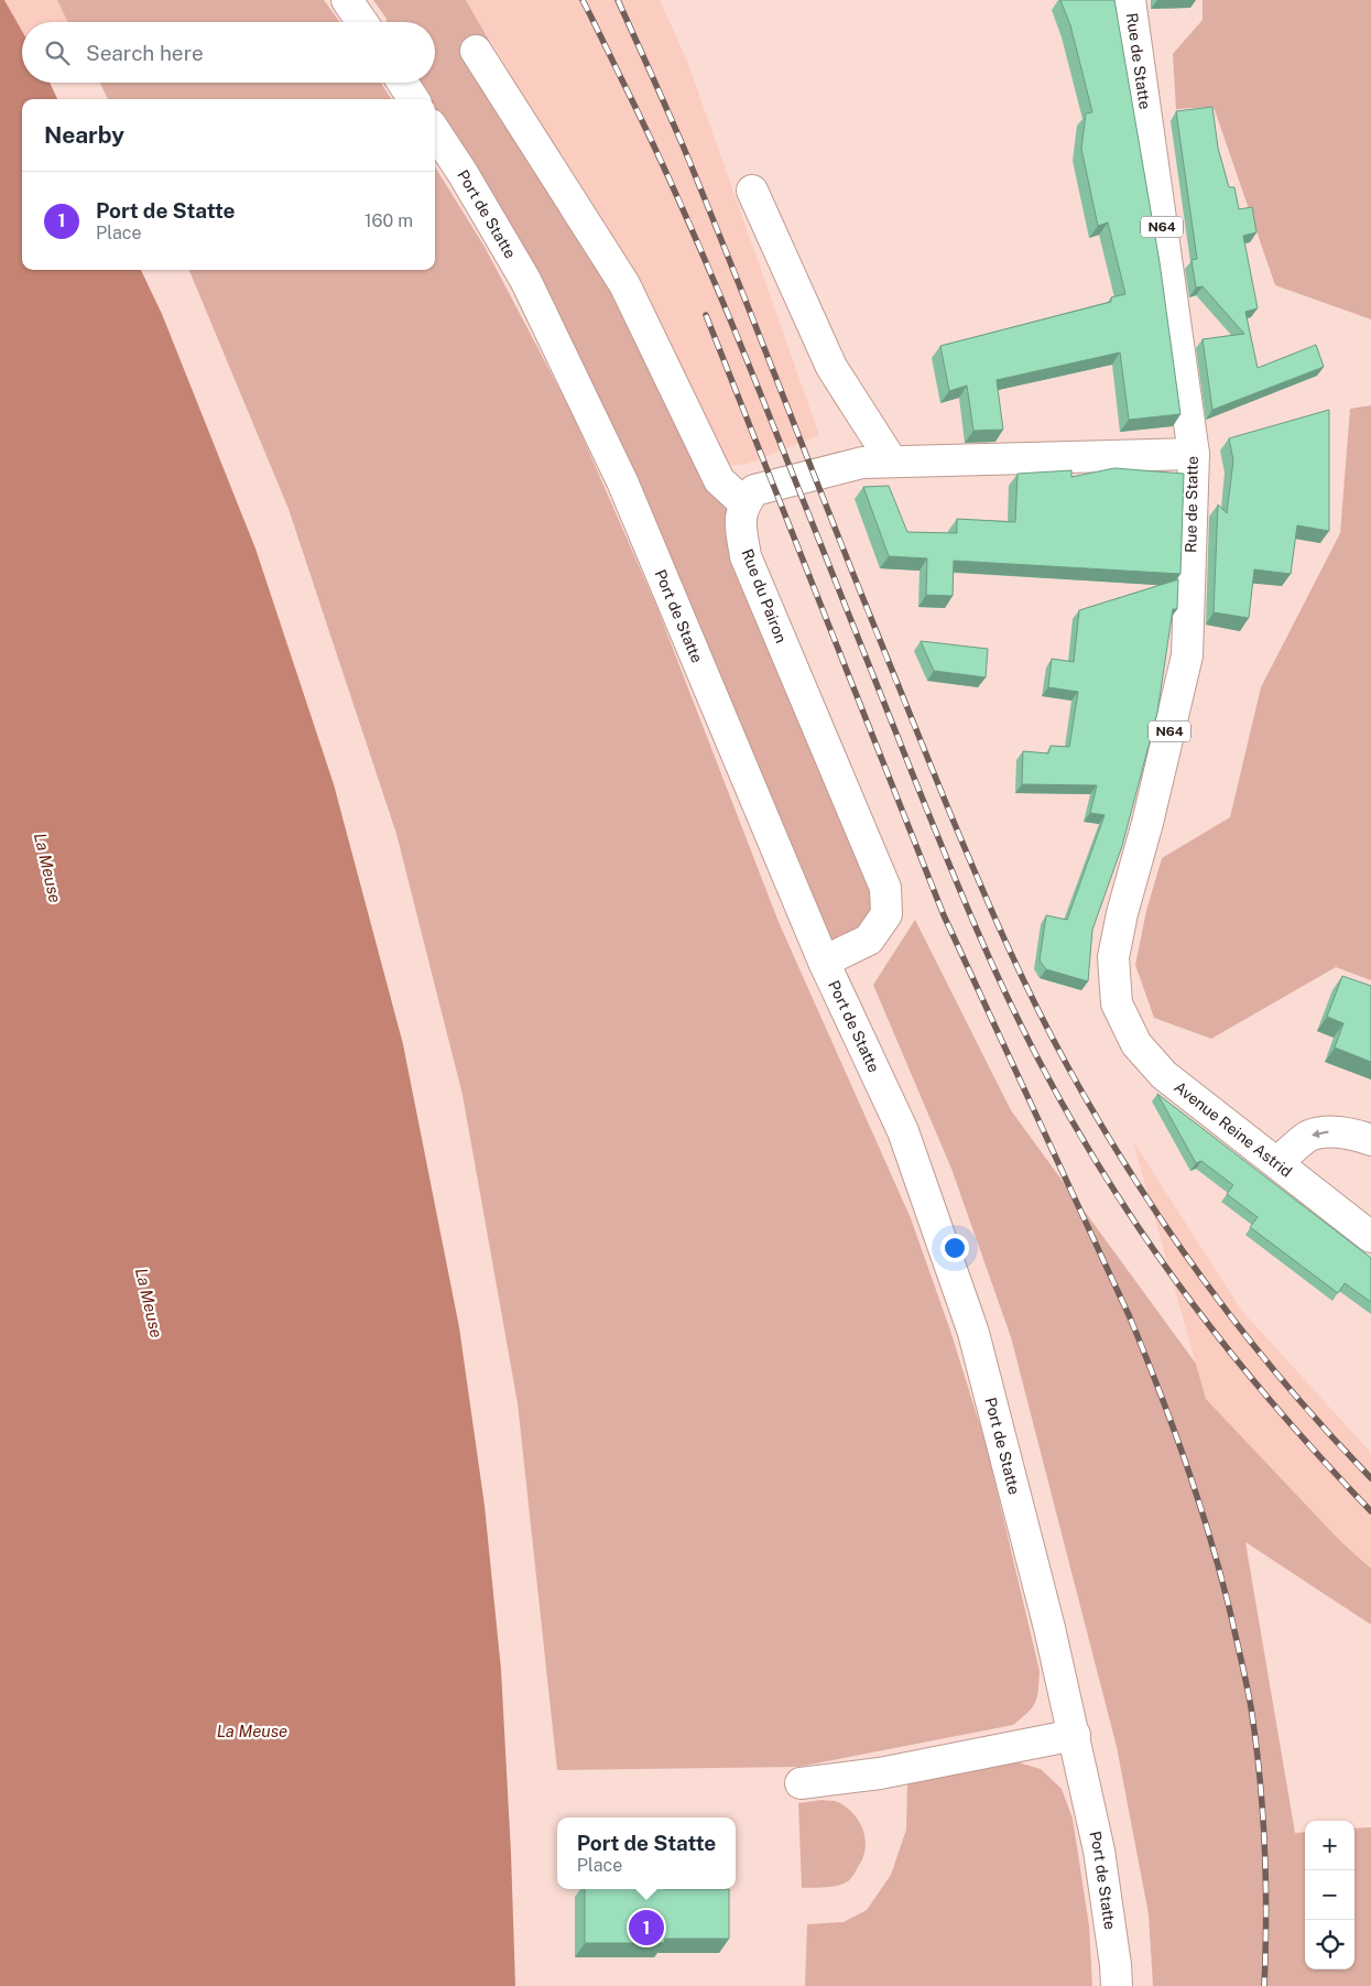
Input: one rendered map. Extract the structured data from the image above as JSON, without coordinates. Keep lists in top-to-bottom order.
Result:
{
  "streets": {
    "street": [
      "Rue de Statte",
      "Port de Statte",
      "N64",
      "Rue du Pairon",
      "Avenue Reine Astrid"
    ]
  },
  "crossings": [
    ["Rue de Statte", "Avenue Reine Astrid"],
    ["Port de Statte", "Rue du Pairon"]
  ],
  "water": ["La Meuse"],
  "page": {
    "search": "Search here",
    "heading": "Nearby",
    "list": [
      {
        "mark": "1",
        "name": "Port de Statte",
        "note": "Place",
        "value": "160 m"
      }
    ],
    "popup": ["Port de Statte", "Place"],
    "map_buttons": ["+", "−"],
    "pins": "1"
  }
}
